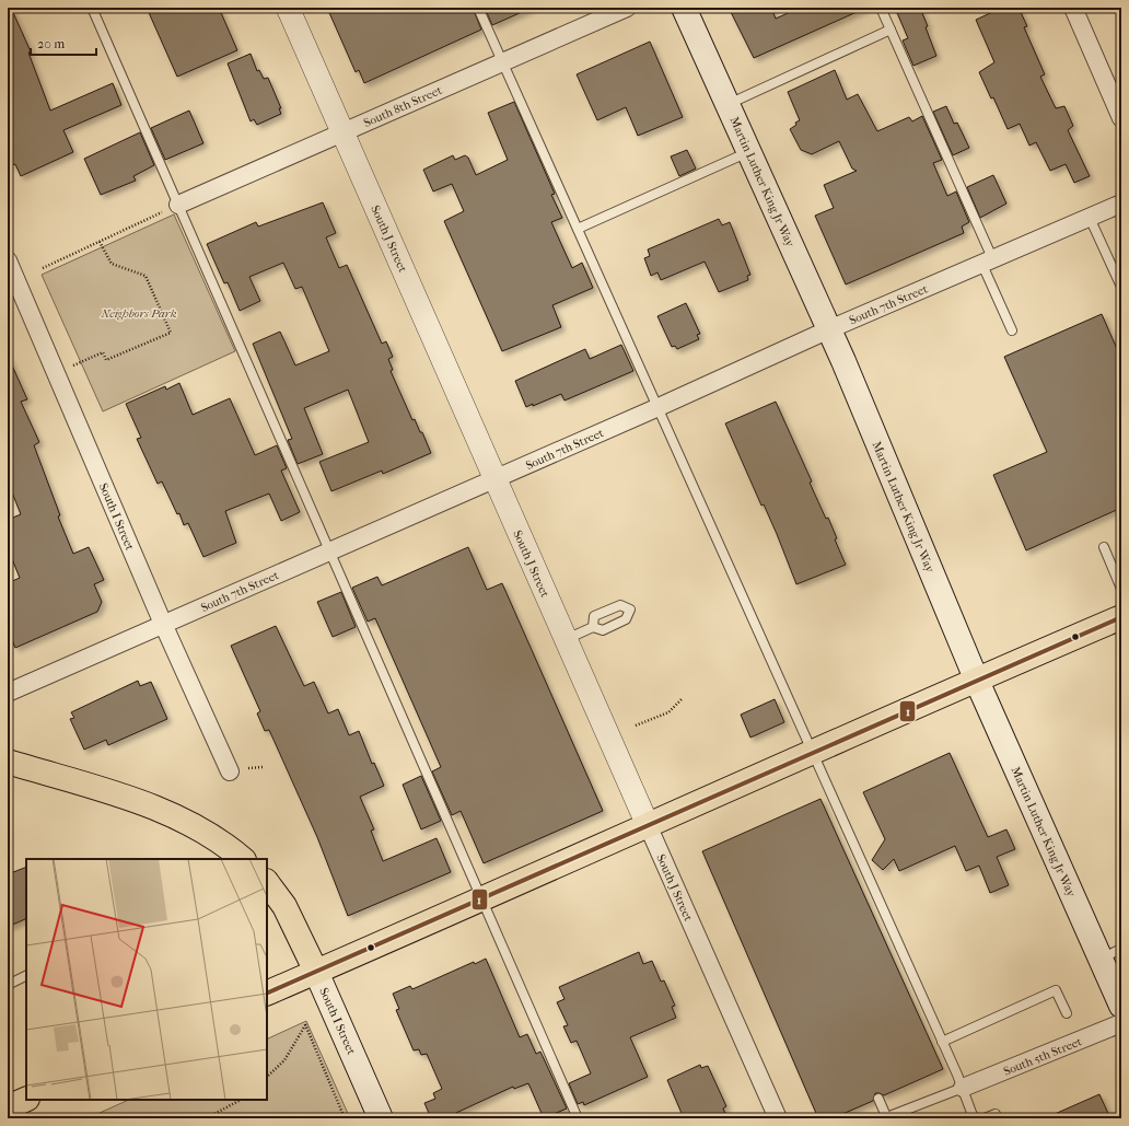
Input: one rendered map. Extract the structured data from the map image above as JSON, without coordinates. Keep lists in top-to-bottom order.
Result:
{
  "streets": {
    "main road": ["Martin Luther King Jr Way", "South I Street"],
    "street": [
      "South 8th Street",
      "South J Street",
      "South 7th Street",
      "South 5th Street"
    ]
  },
  "crossings": [
    ["South 8th Street", "South J Street"],
    ["Martin Luther King Jr Way", "South 7th Street"],
    ["South J Street", "South 7th Street"],
    ["South 7th Street", "South I Street"]
  ],
  "parks": ["Neighbors Park"],
  "lines": ["transit line 1"],
  "scale_bar": "20 m"
}
